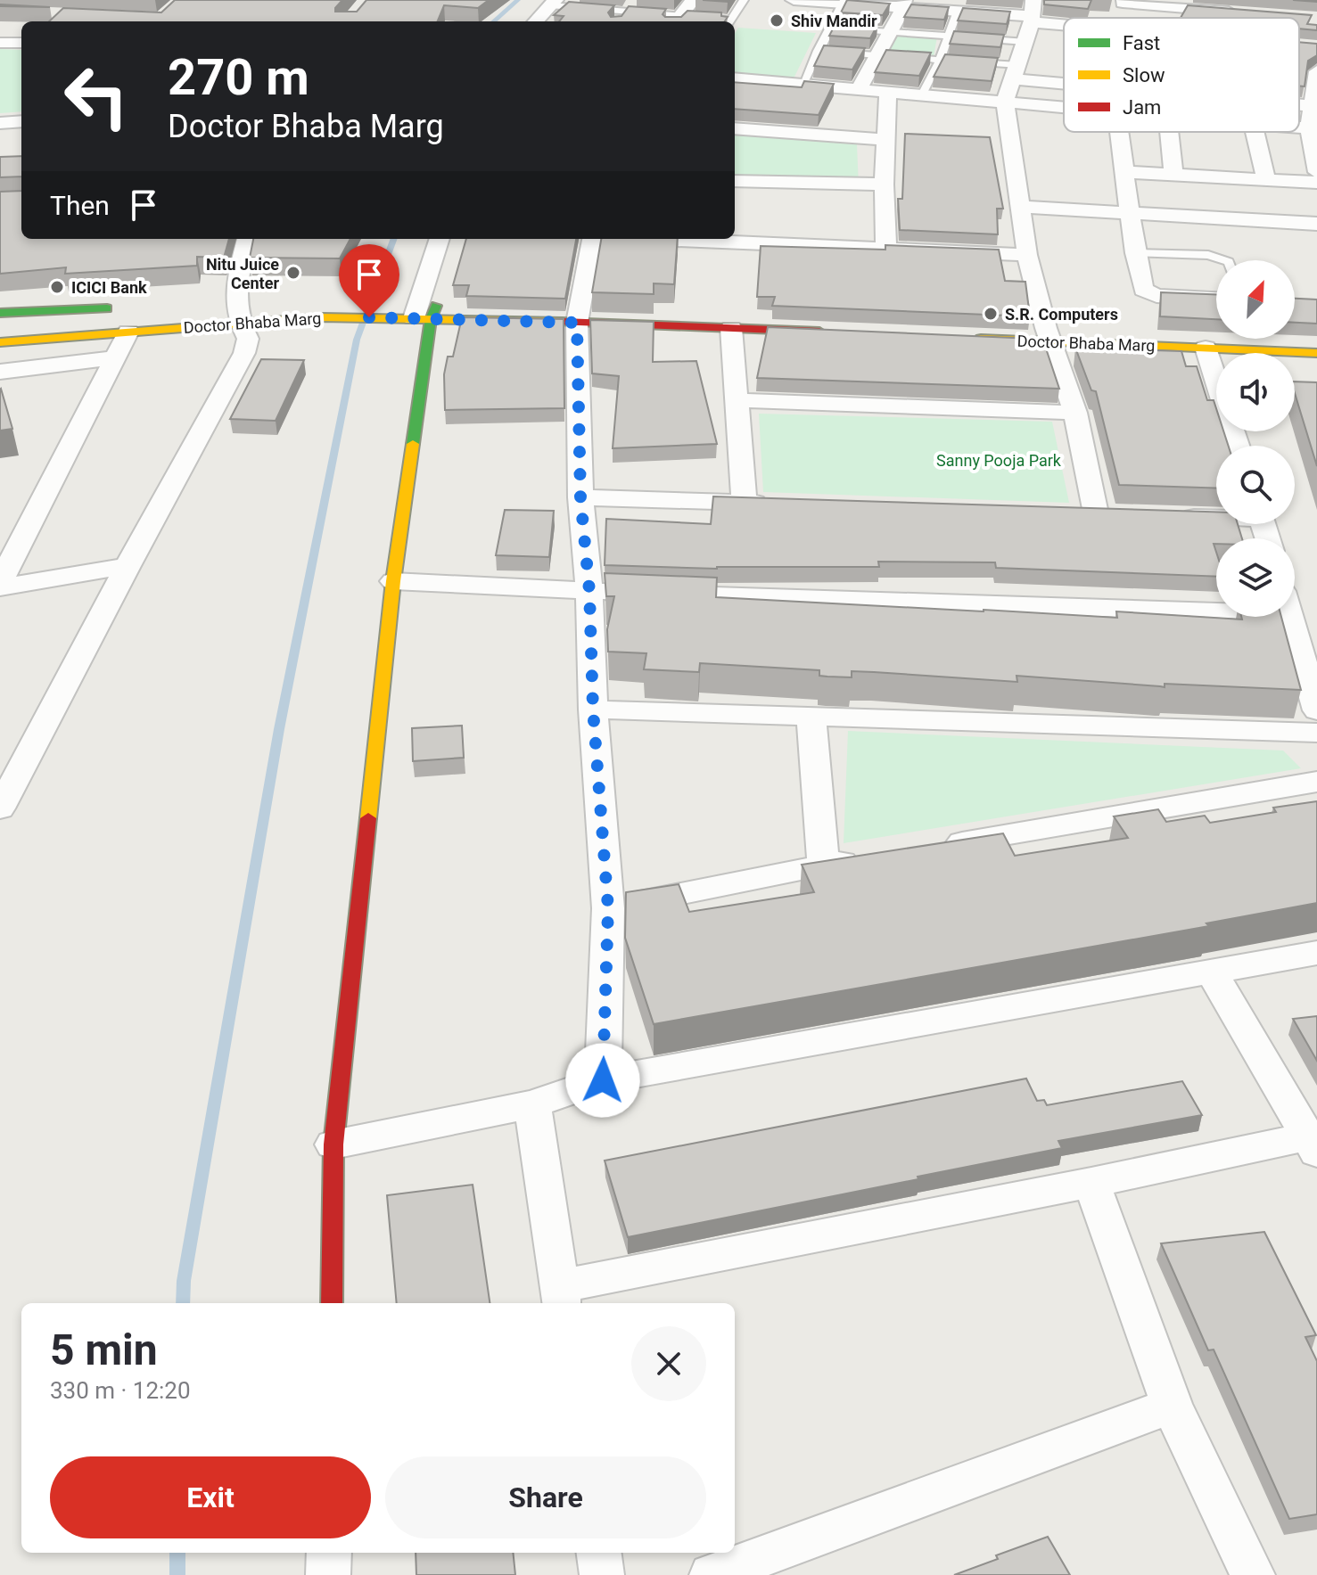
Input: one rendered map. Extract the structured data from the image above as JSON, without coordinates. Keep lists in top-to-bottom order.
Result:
{
  "streets": {
    "street": ["Doctor Bhaba Marg"]
  },
  "parks": ["Sanny Pooja Park"],
  "places": [
    "Shiv Mandir",
    "Nitu Juice Center",
    "ICICI Bank",
    "S.R. Computers"
  ],
  "legend": ["Fast", "Slow", "Jam"],
  "north": "top right",
  "page": {
    "turn": ["270 m", "Doctor Bhaba Marg"],
    "then": "Then",
    "heading": ["5 min", "330 m · 12:20"],
    "buttons": ["Exit", "Share"]
  }
}
